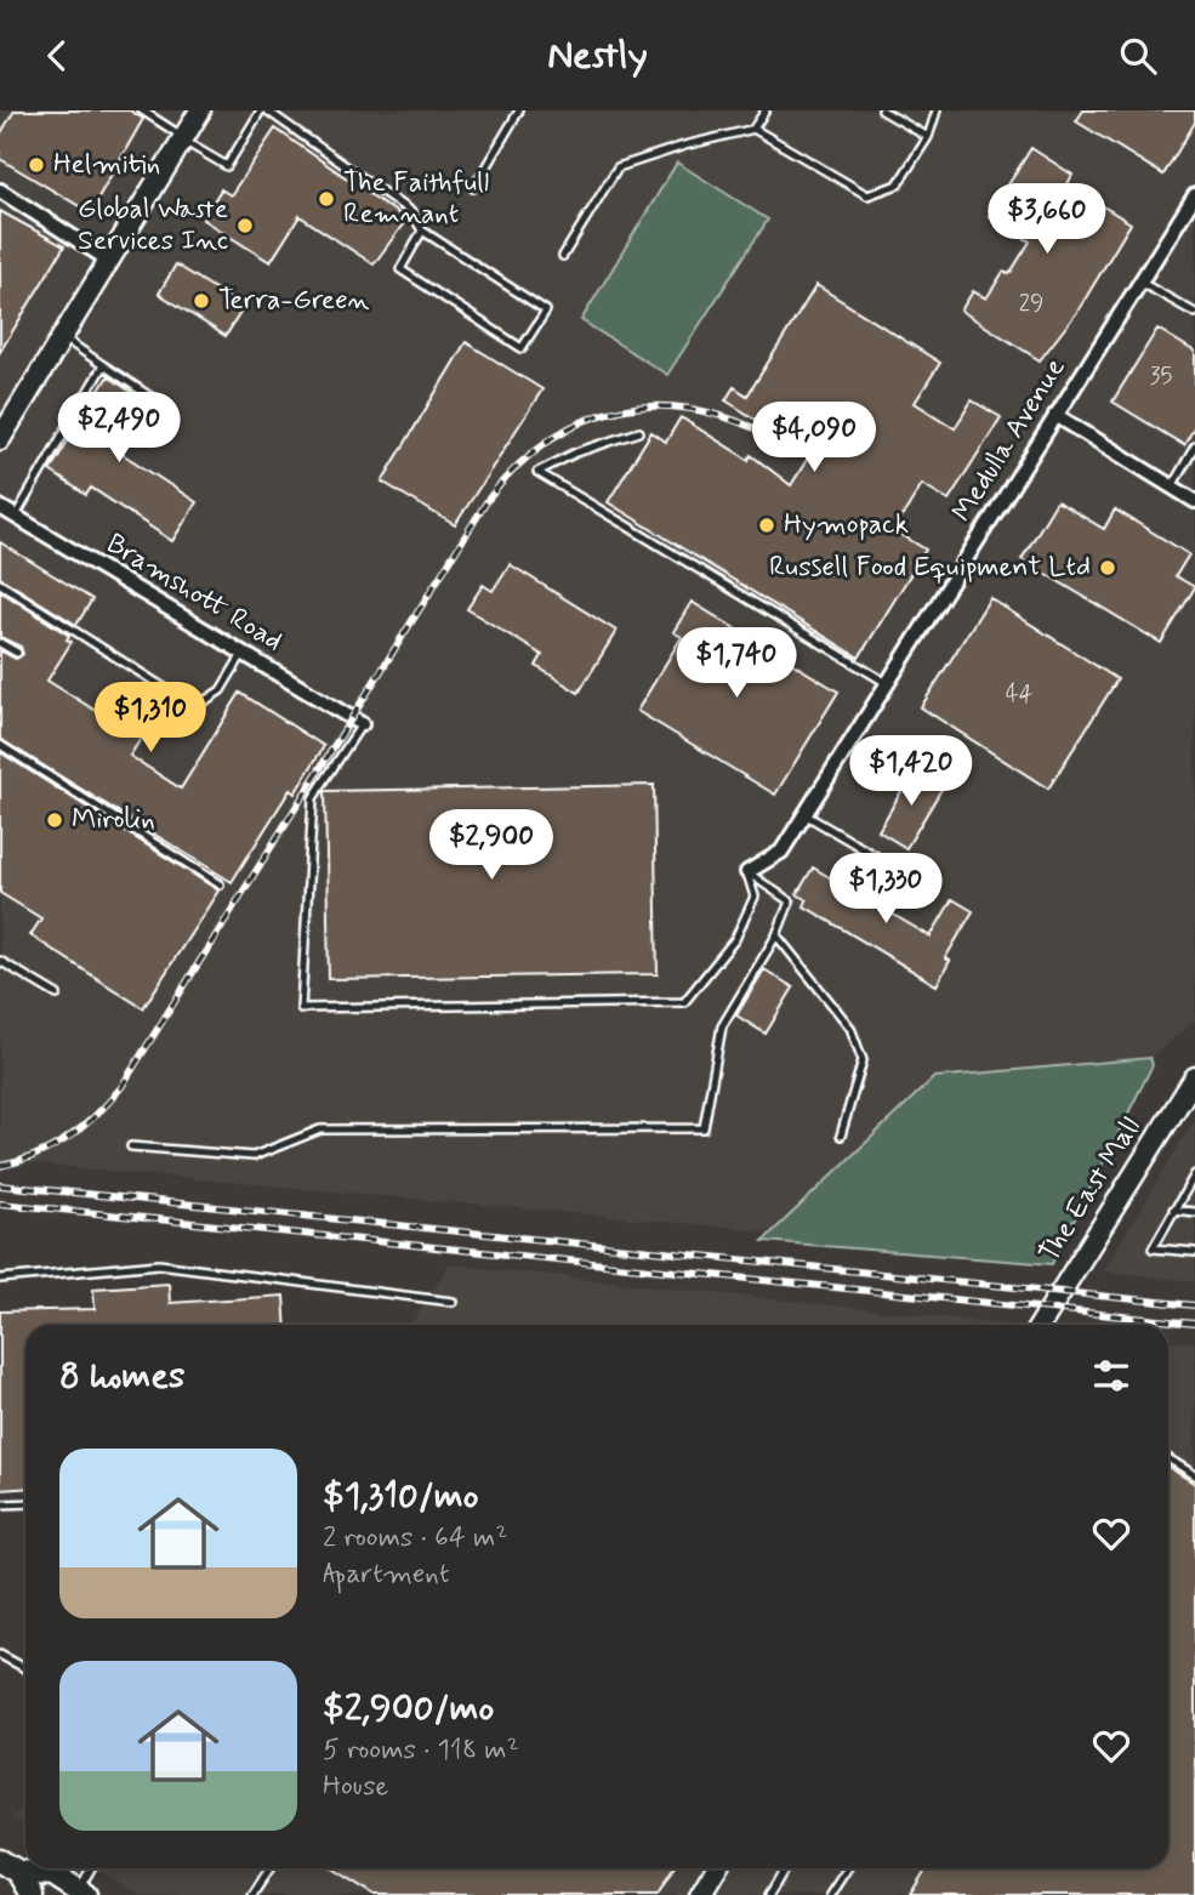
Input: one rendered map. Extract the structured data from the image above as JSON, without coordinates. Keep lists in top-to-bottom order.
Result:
{
  "streets": {
    "street": ["Medulla Avenue", "Bramshott Road", "The East Mall"]
  },
  "places": [
    "Helmitin",
    "The Faithfull Remnant",
    "Global Waste Services Inc",
    "Terra-Green",
    "Hymopack",
    "Russell Food Equipment Ltd",
    "Mirolin"
  ],
  "house_numbers": ["29", "35", "44"],
  "page": {
    "header": "Nestly",
    "price": [
      "$3,660",
      "$2,490",
      "$4,090",
      "$1,740",
      "$1,310",
      "$1,420",
      "$2,900",
      "$1,330"
    ],
    "heading": "8 homes",
    "list": [
      {
        "name": "$1,310/mo",
        "note": "2 rooms · 64 m² · Apartment"
      },
      {
        "name": "$2,900/mo",
        "note": "5 rooms · 118 m² · House"
      }
    ]
  }
}
